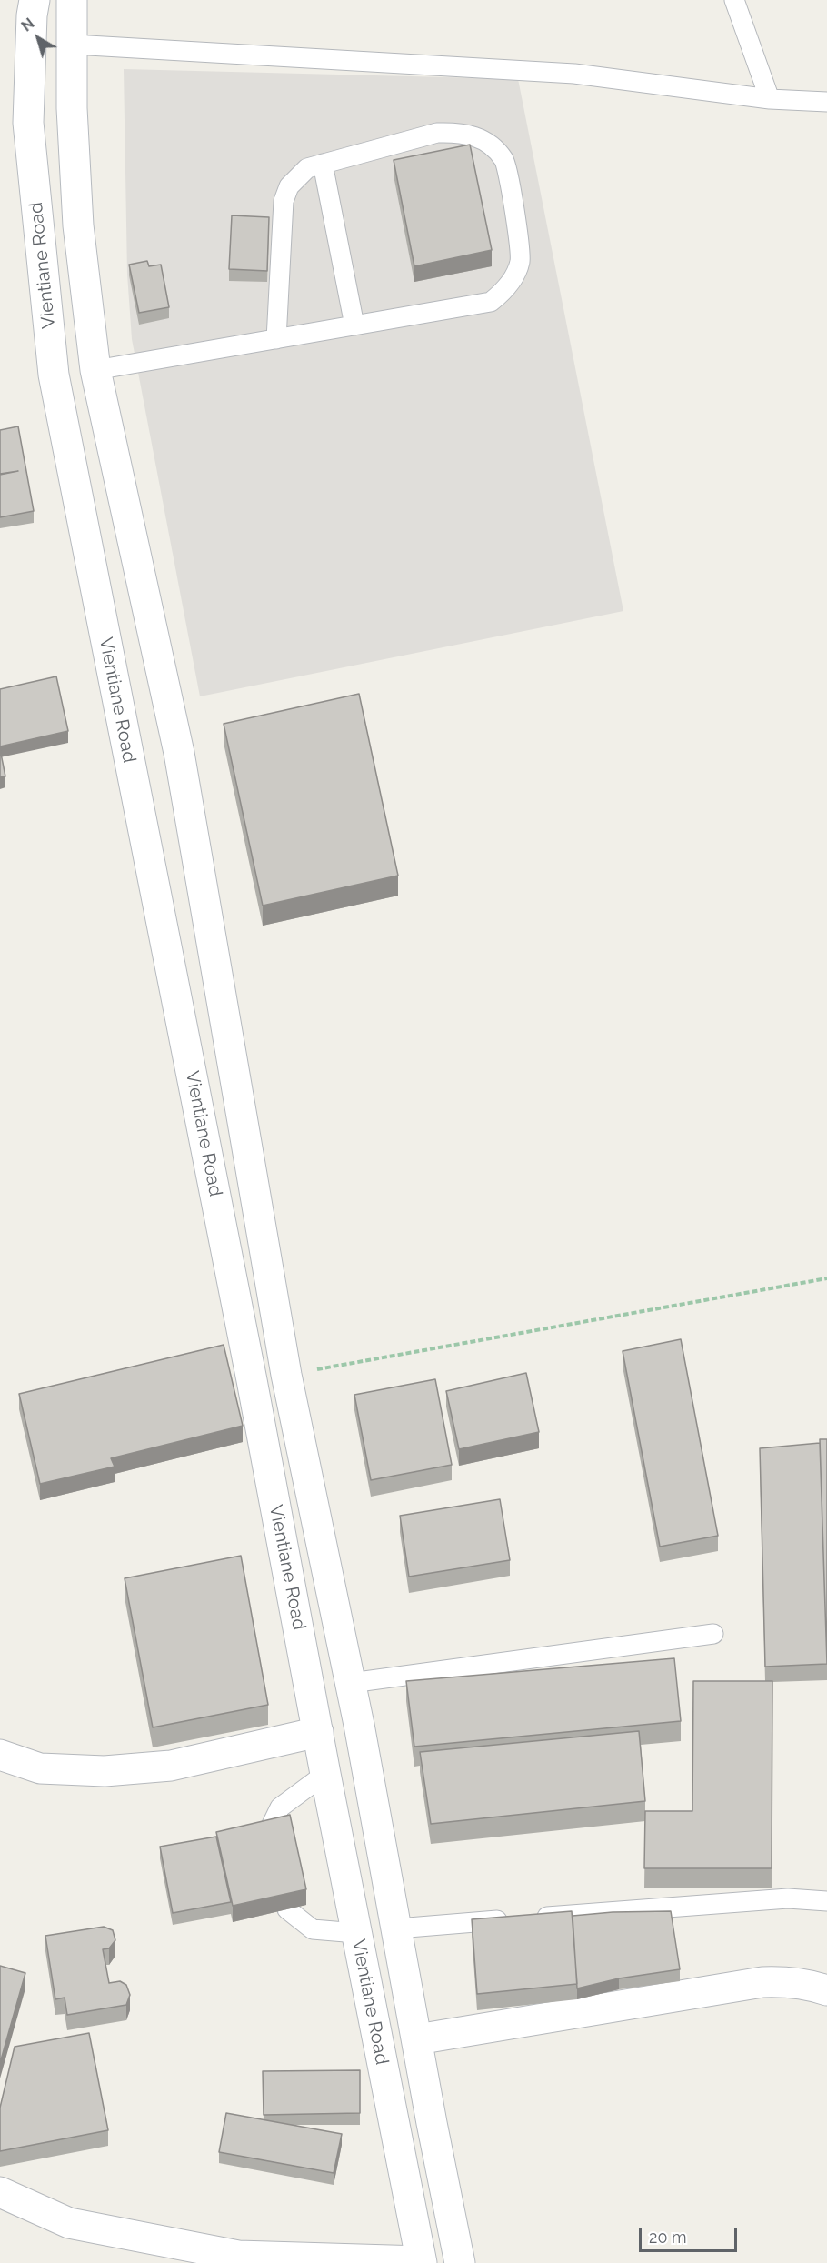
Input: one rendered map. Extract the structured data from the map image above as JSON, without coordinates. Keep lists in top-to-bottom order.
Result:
{
  "streets": {
    "main road": ["Vientiane Road"]
  },
  "scale_bar": "20 m",
  "north": "top left"
}
